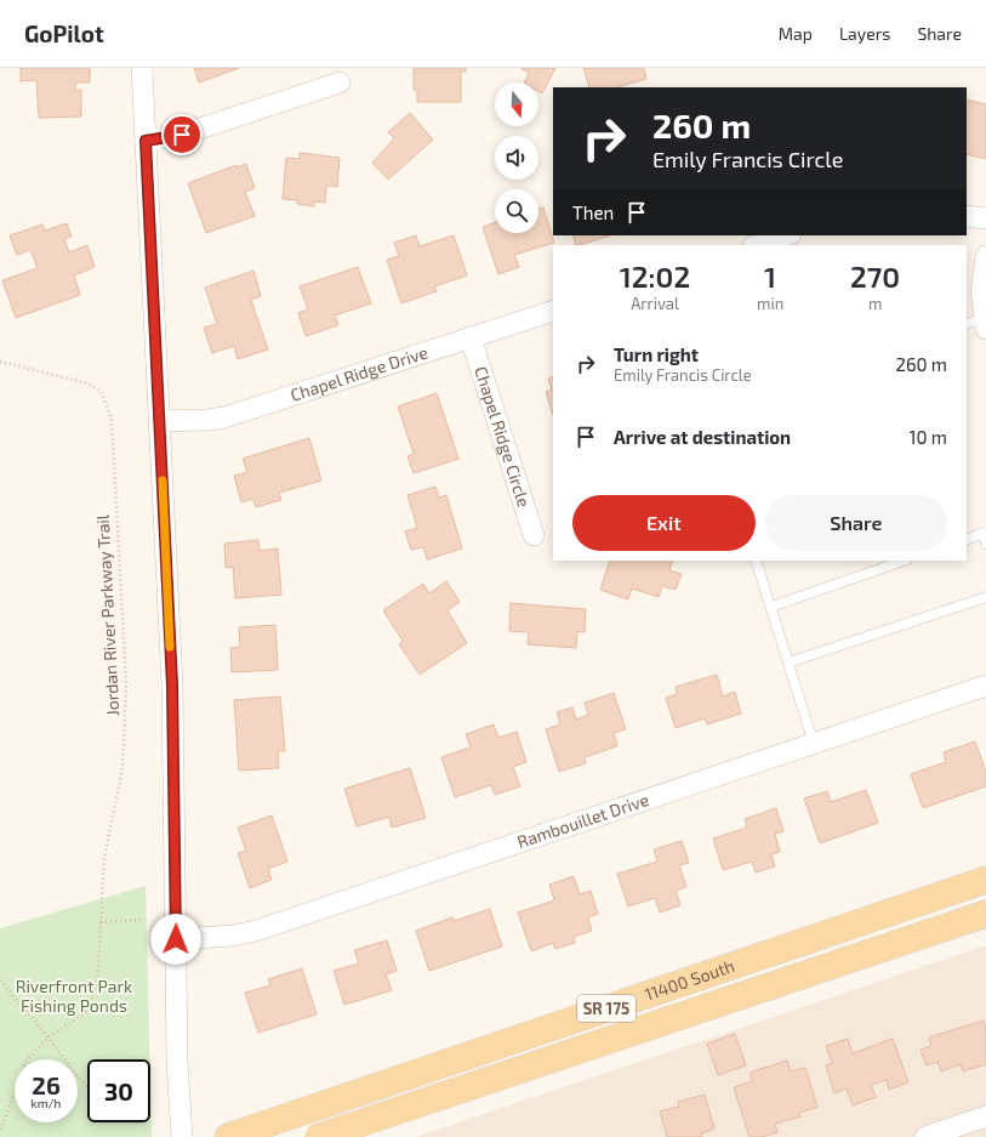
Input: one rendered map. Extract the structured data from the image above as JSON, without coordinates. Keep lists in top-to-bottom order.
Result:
{
  "streets": {
    "main road": ["11400 South", "SR 175"],
    "street": ["Chapel Ridge Drive", "Chapel Ridge Circle", "Rambouillet Drive"],
    "path": ["Jordan River Parkway Trail"]
  },
  "crossings": [
    ["Chapel Ridge Drive", "Chapel Ridge Circle"]
  ],
  "parks": ["Riverfront Park Fishing Ponds"],
  "north": "bottom",
  "page": {
    "header": "GoPilot",
    "nav": ["Map", "Layers", "Share"],
    "turn": ["260 m", "Emily Francis Circle"],
    "then": "Then",
    "eta": [
      "12:02",
      "Arrival",
      "1",
      "min",
      "270",
      "m"
    ],
    "list": [
      {
        "name": "Turn right",
        "note": "Emily Francis Circle",
        "value": "260 m"
      },
      {
        "name": "Arrive at destination",
        "value": "10 m"
      }
    ],
    "buttons": ["Exit", "Share"],
    "speed": "26 km/h",
    "limit": "30"
  }
}
